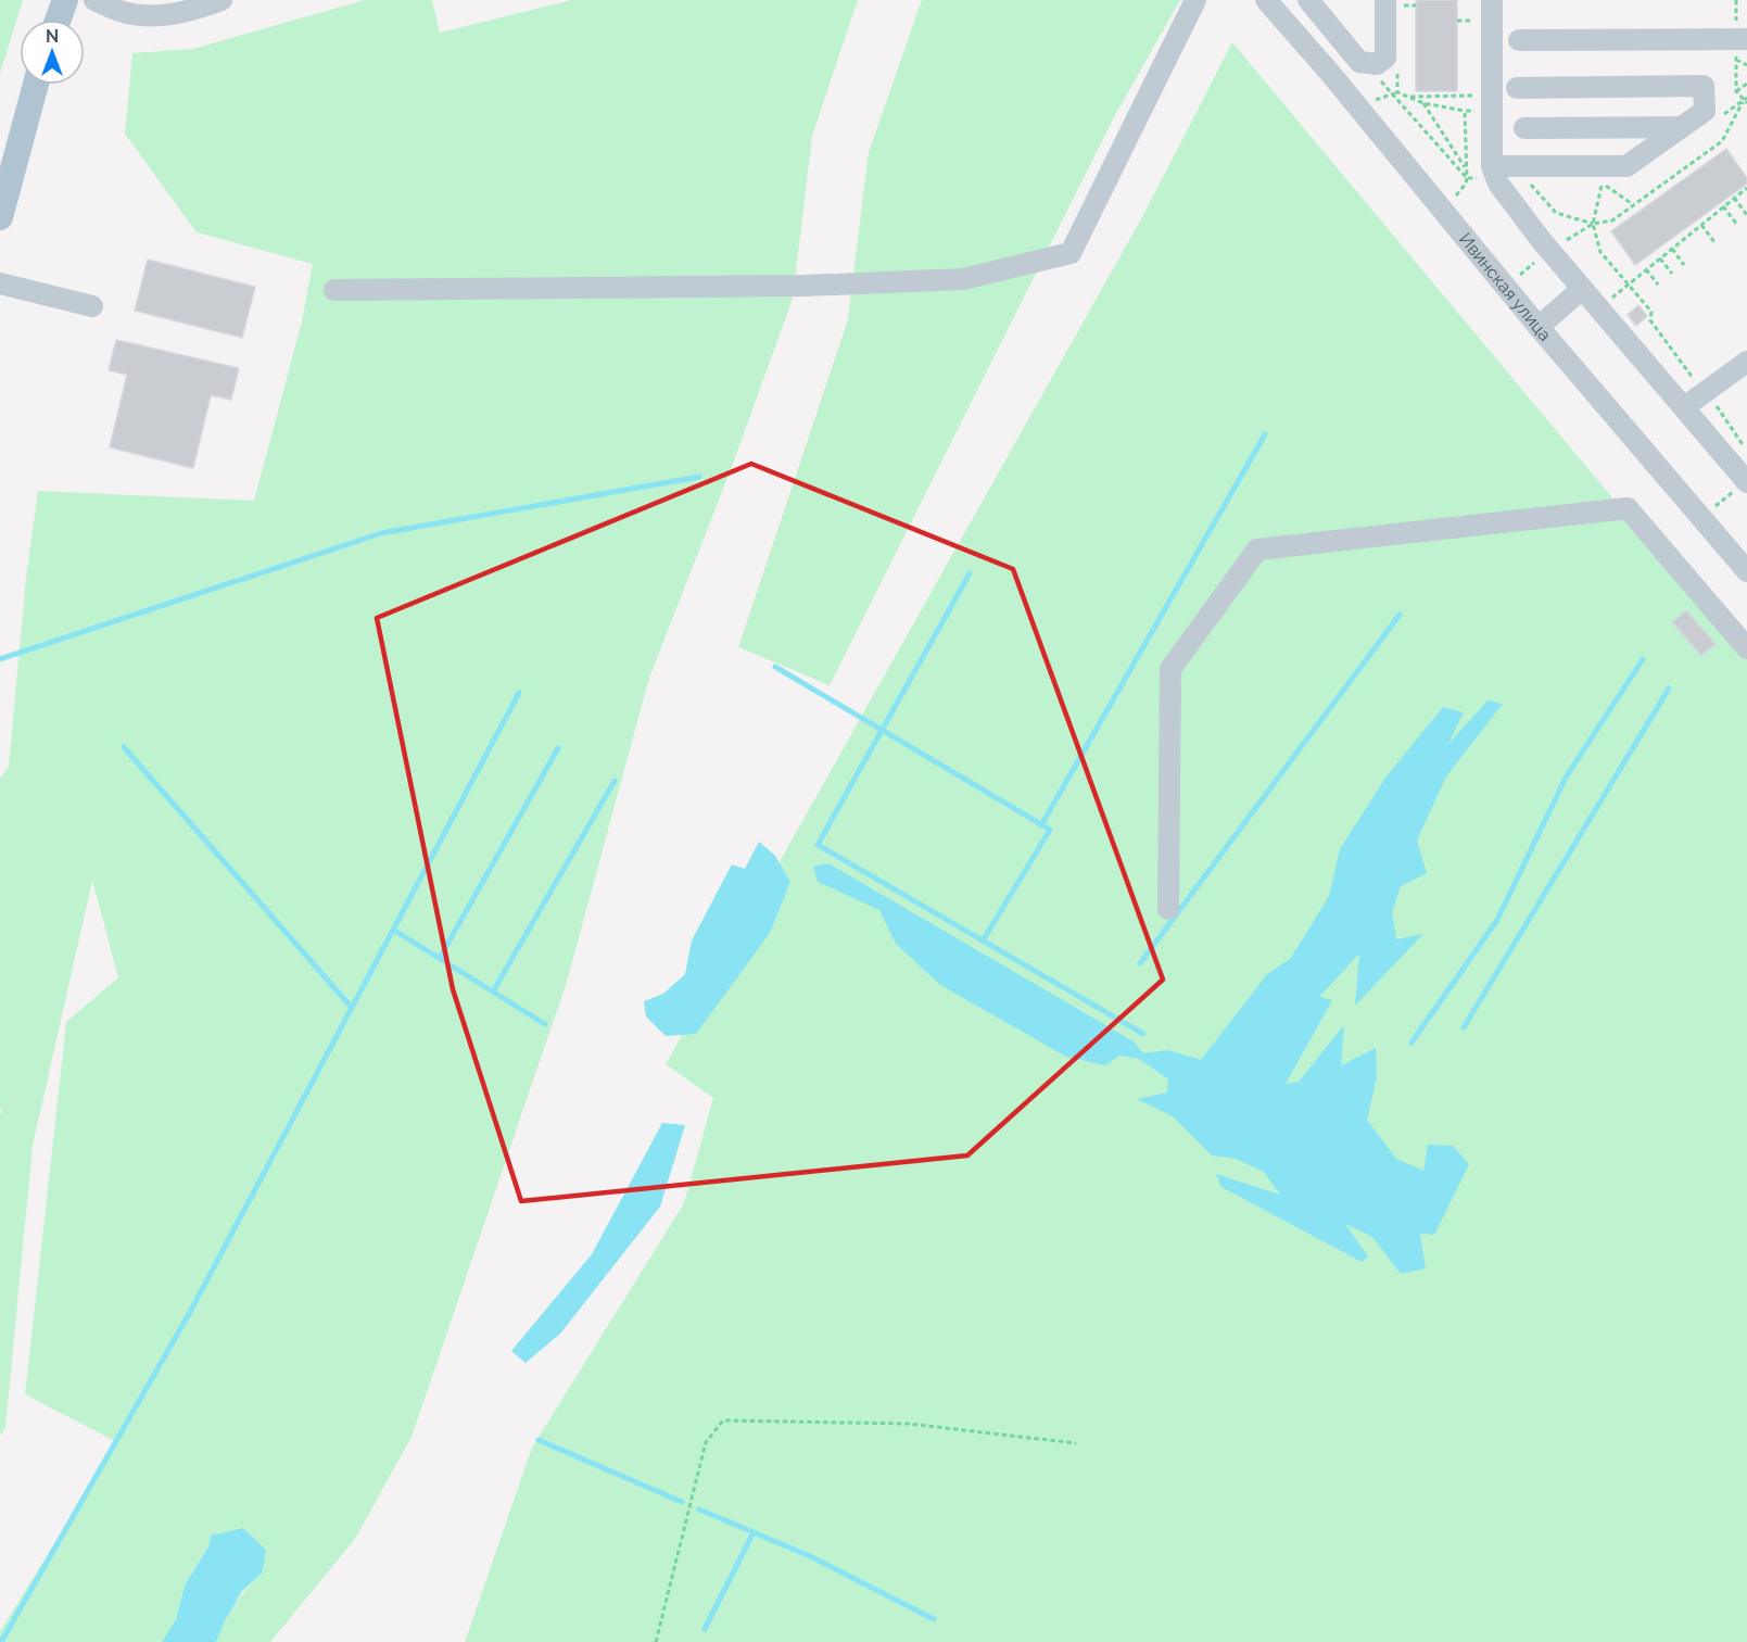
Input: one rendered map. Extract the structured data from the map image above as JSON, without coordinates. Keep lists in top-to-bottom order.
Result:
{
  "streets": {
    "street": ["Ивинская улица"]
  },
  "north": "top"
}
